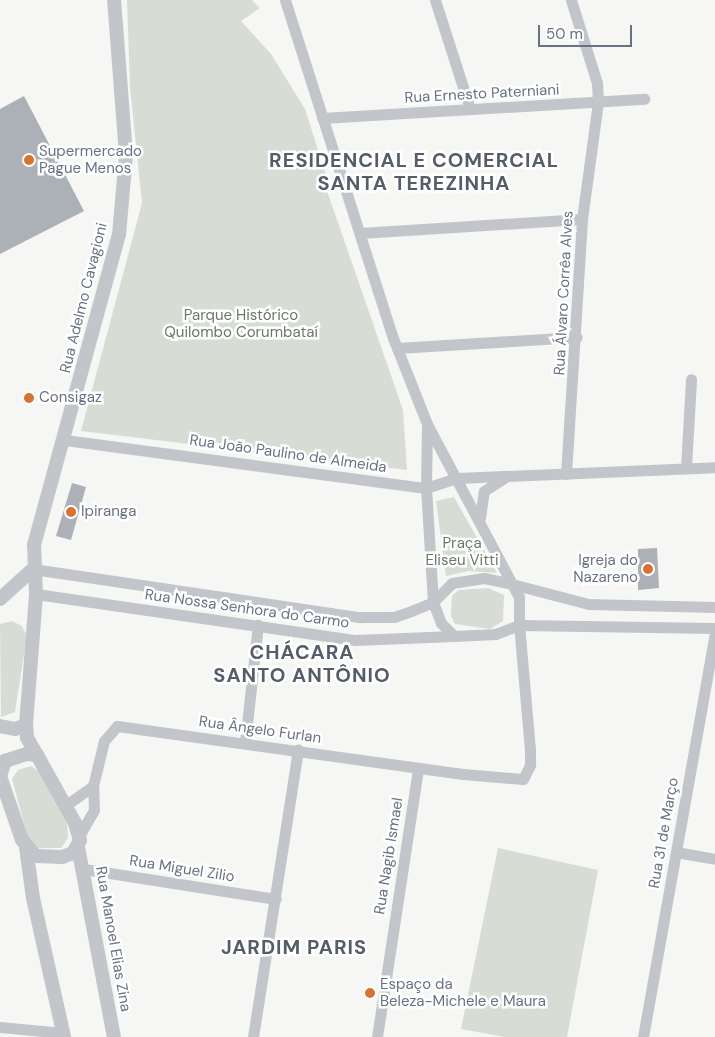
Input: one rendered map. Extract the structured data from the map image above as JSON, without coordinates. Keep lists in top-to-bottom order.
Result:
{
  "streets": {
    "street": [
      "Rua Ernesto Paterniani",
      "Rua Álvaro Corrêa Alves",
      "Rua Adelmo Cavagioni",
      "Rua João Paulino de Almeida",
      "Rua Nossa Senhora do Carmo",
      "Rua Ângelo Furlan",
      "Rua 31 de Março",
      "Rua Nagib Ismael",
      "Rua Miguel Zilio",
      "Rua Manoel Elias Zina"
    ]
  },
  "crossings": [
    ["Rua Ernesto Paterniani", "Rua Álvaro Corrêa Alves"],
    ["Rua Álvaro Corrêa Alves", "Rua João Paulino de Almeida"],
    ["Rua Adelmo Cavagioni", "Rua João Paulino de Almeida"],
    ["Rua Adelmo Cavagioni", "Rua Nossa Senhora do Carmo"],
    ["Rua Adelmo Cavagioni", "Rua Manoel Elias Zina"],
    ["Rua Nossa Senhora do Carmo", "Rua Ângelo Furlan"],
    ["Rua Ângelo Furlan", "Rua Nagib Ismael"],
    ["Rua Miguel Zilio", "Rua Manoel Elias Zina"]
  ],
  "districts": ["RESIDENCIAL E COMERCIAL SANTA TEREZINHA", "CHÁCARA SANTO ANTÔNIO", "JARDIM PARIS"],
  "parks": ["Parque Histórico Quilombo Corumbataí", "Praça Eliseu Vitti"],
  "places": [
    "Supermercado Pague Menos",
    "Consigaz",
    "Ipiranga",
    "Igreja do Nazareno",
    "Espaço da Beleza-Michele e Maura"
  ],
  "scale_bar": "50 m"
}
